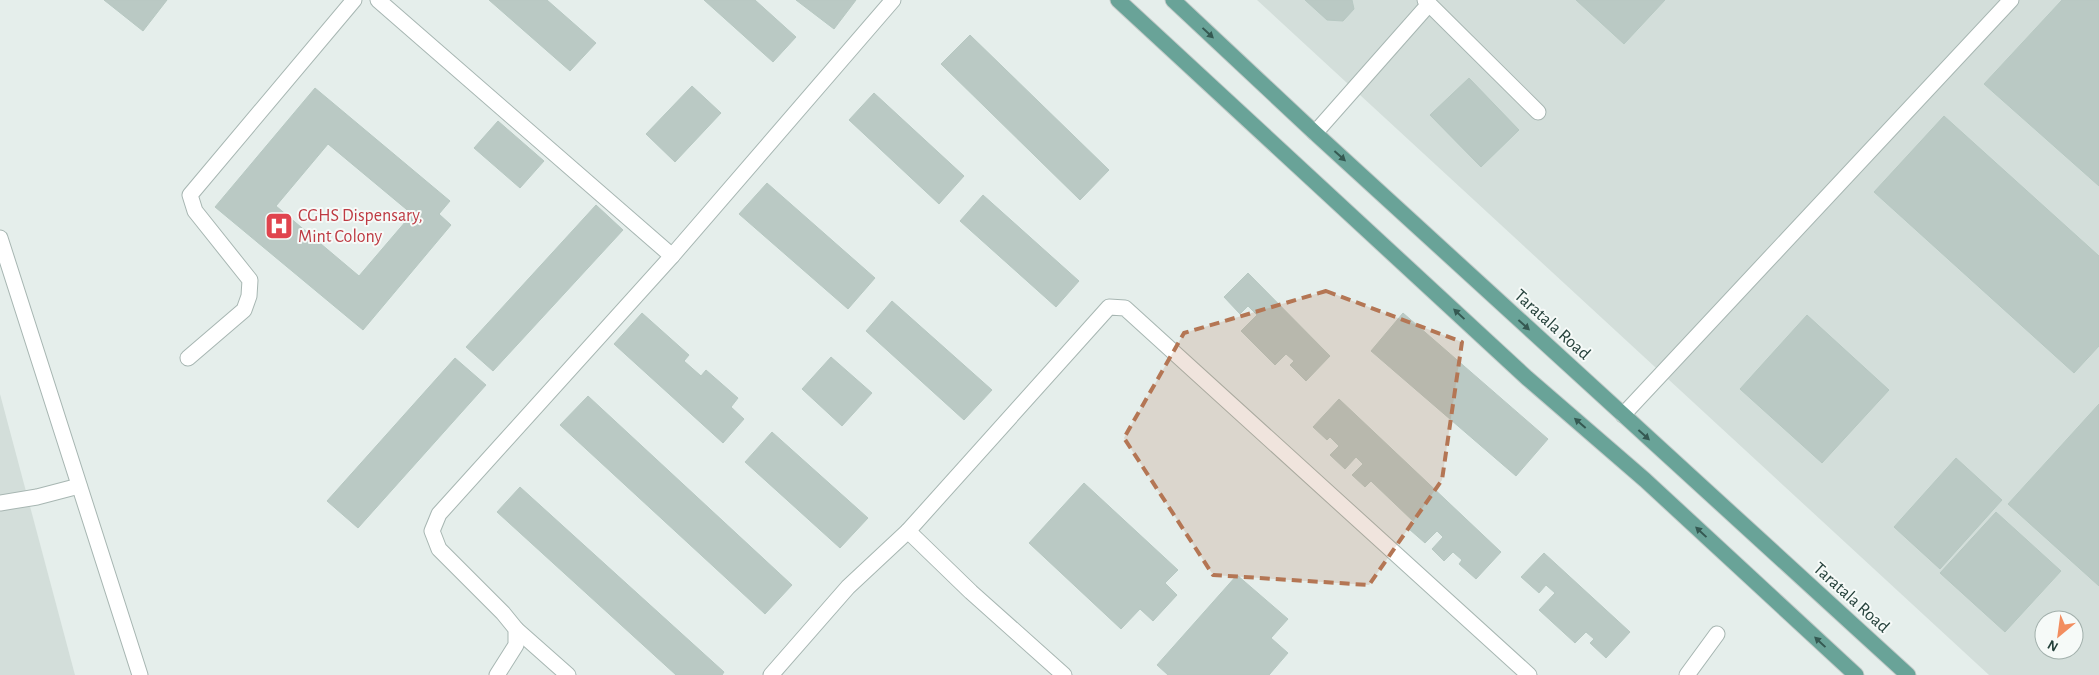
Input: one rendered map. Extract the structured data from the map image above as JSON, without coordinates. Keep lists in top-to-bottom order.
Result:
{
  "streets": {
    "main road": ["Taratala Road"]
  },
  "places": {
    "hospital": ["CGHS Dispensary, Mint Colony"]
  },
  "north": "bottom left"
}
